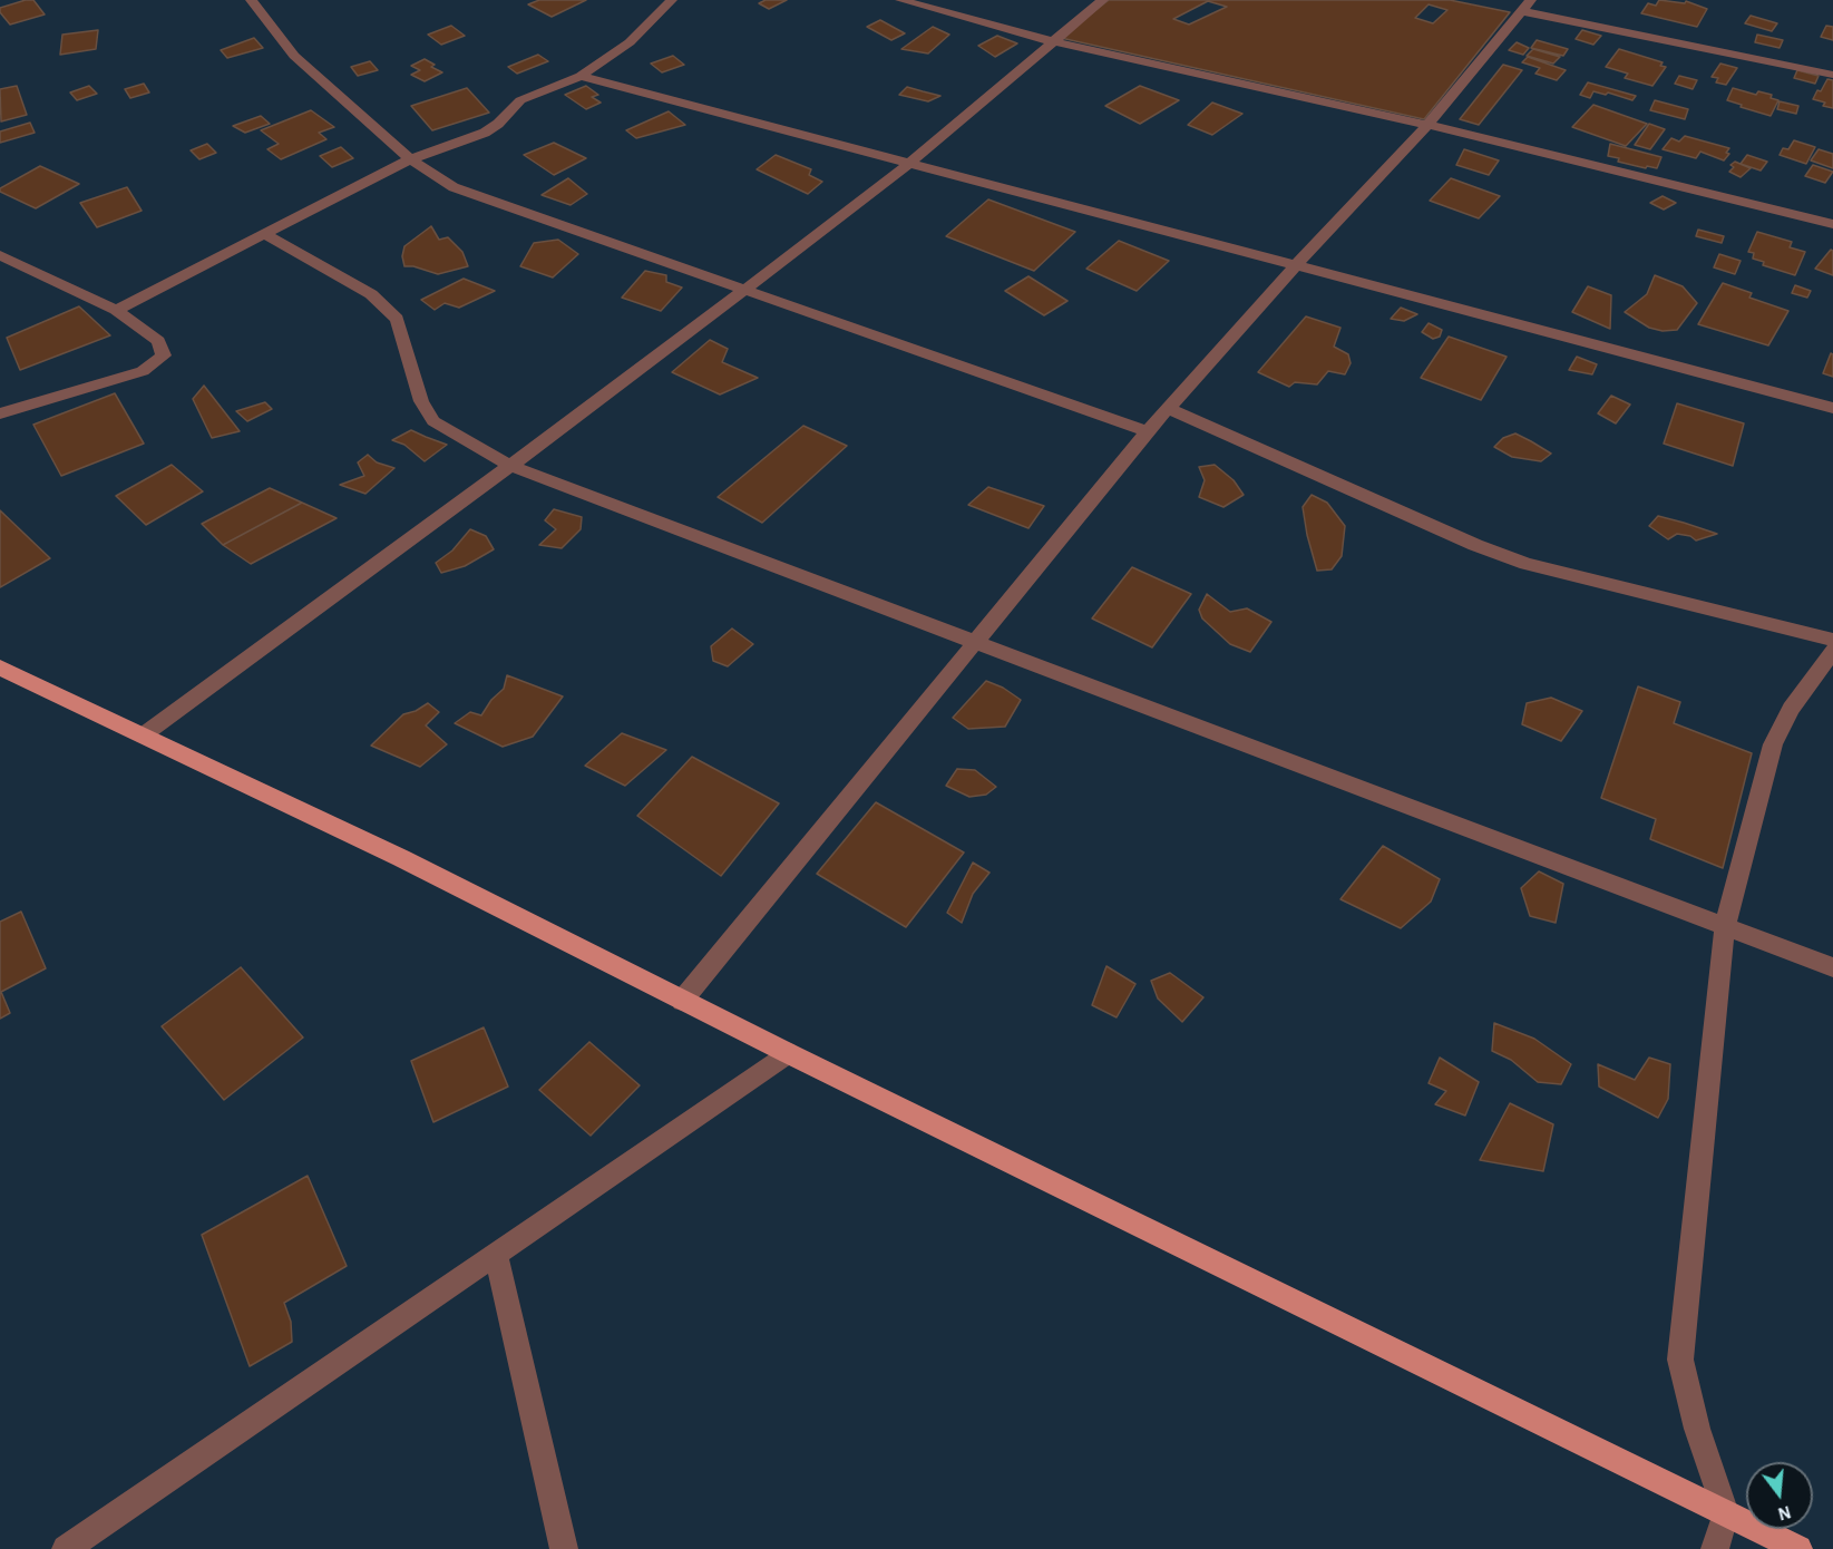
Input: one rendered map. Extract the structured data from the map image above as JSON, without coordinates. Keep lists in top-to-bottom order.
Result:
{
  "north": "bottom"
}
